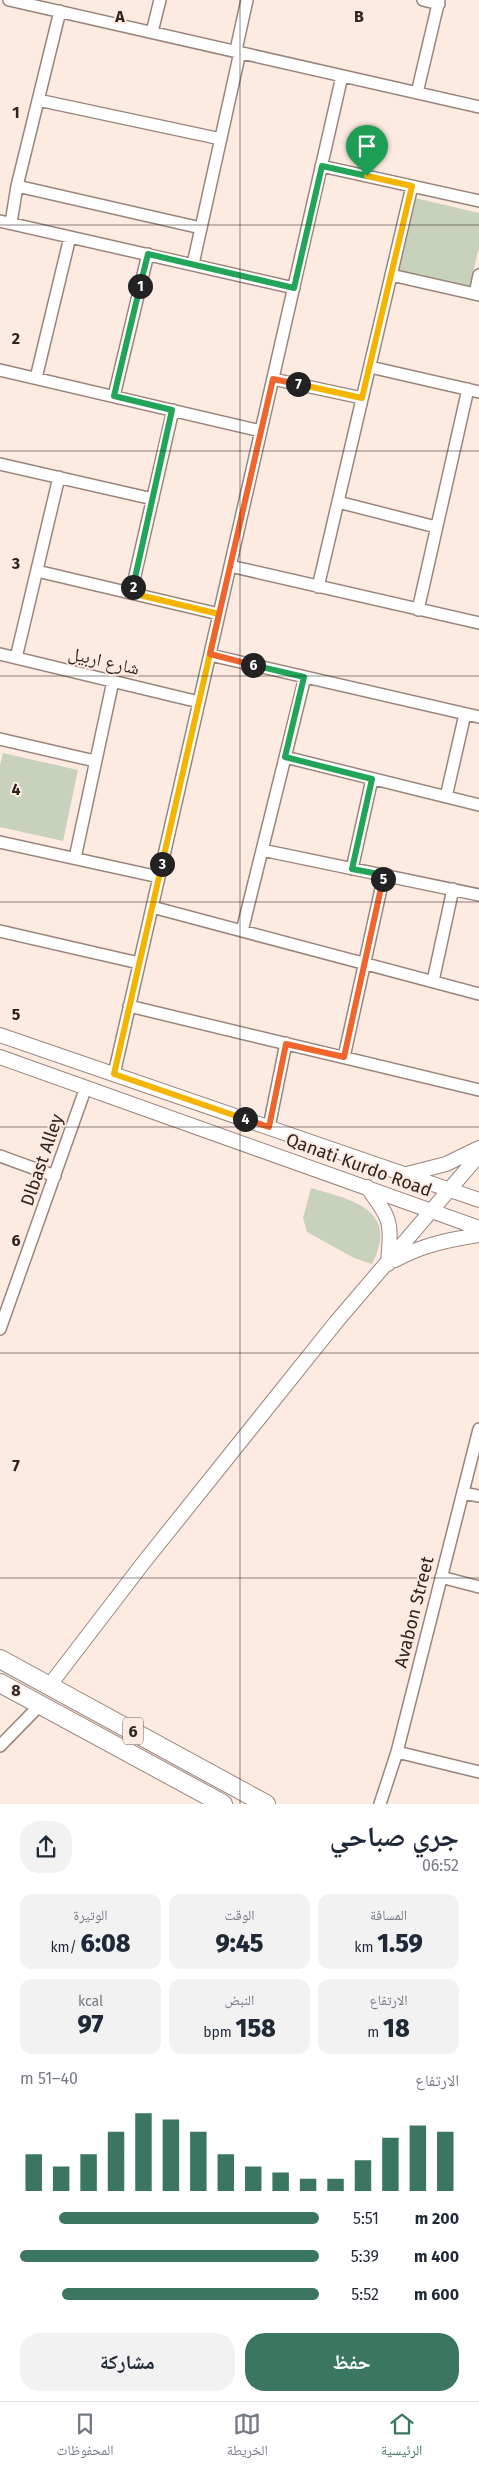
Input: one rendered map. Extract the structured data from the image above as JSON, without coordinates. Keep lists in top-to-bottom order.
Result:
{
  "streets": {
    "main road": ["6"],
    "street": [
      "شارع اربيل",
      "Dlbast Alley",
      "Qanati Kurdo Road",
      "Avabon Street"
    ]
  },
  "crossings": [
    ["Dlbast Alley", "Qanati Kurdo Road"]
  ],
  "page": {
    "pins": [
      "1",
      "7",
      "2",
      "6",
      "3",
      "5",
      "4"
    ],
    "heading": ["جري صباحي", "06:52"],
    "stats": [
      ["المسافة", "1.59 km"],
      ["الوقت", "9:45"],
      ["الوتيرة", "6:08 /km"],
      ["الارتفاع", "18 m"],
      ["النبض", "158 bpm"],
      ["kcal", "97"]
    ],
    "chart": ["الارتفاع", "40–51 m"],
    "list": [
      {
        "name": "200 m",
        "note": "5:51"
      },
      {
        "name": "400 m",
        "note": "5:39"
      },
      {
        "name": "600 m",
        "note": "5:52"
      }
    ],
    "buttons": ["حفظ", "مشاركة"],
    "tabs": ["الرئيسية", "الخريطة", "المحفوظات"]
  },
  "grid": {
    "columns": ["A", "B"],
    "rows": [
      "1",
      "2",
      "3",
      "4",
      "5",
      "6",
      "7",
      "8"
    ]
  }
}
